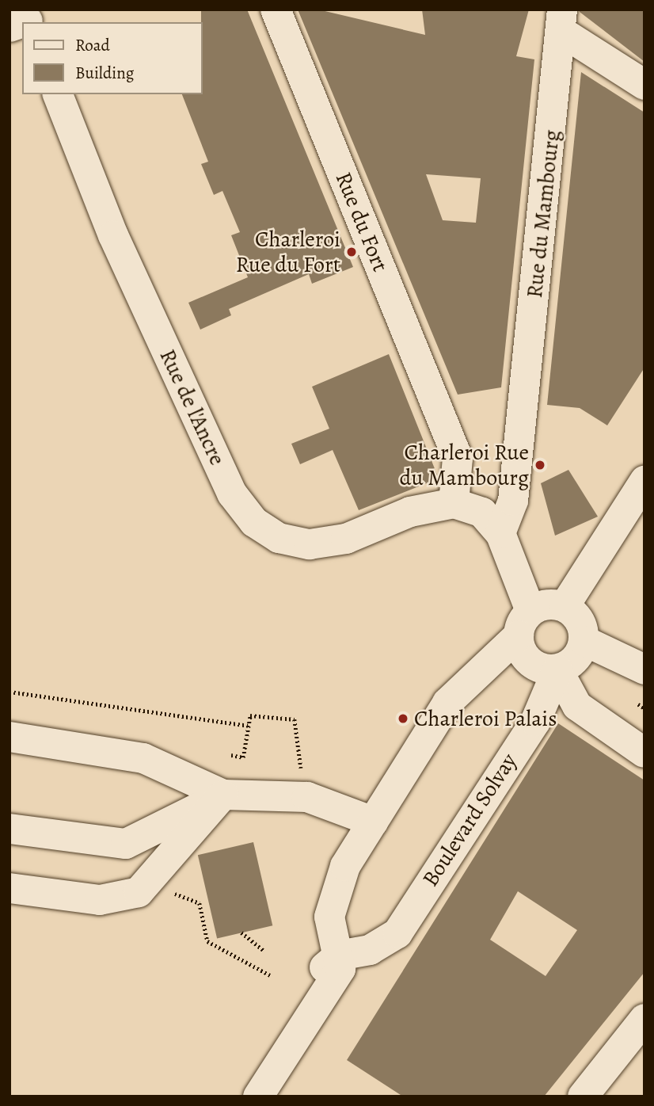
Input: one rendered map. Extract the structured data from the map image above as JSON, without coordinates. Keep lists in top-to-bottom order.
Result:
{
  "streets": {
    "street": [
      "Rue du Mambourg",
      "Rue du Fort",
      "Rue de l'Ancre",
      "Boulevard Solvay"
    ]
  },
  "crossings": [
    ["Rue du Fort", "Rue de l'Ancre"]
  ],
  "places": ["Charleroi Rue du Fort", "Charleroi Rue du Mambourg", "Charleroi Palais"],
  "legend": ["Road", "Building"]
}
